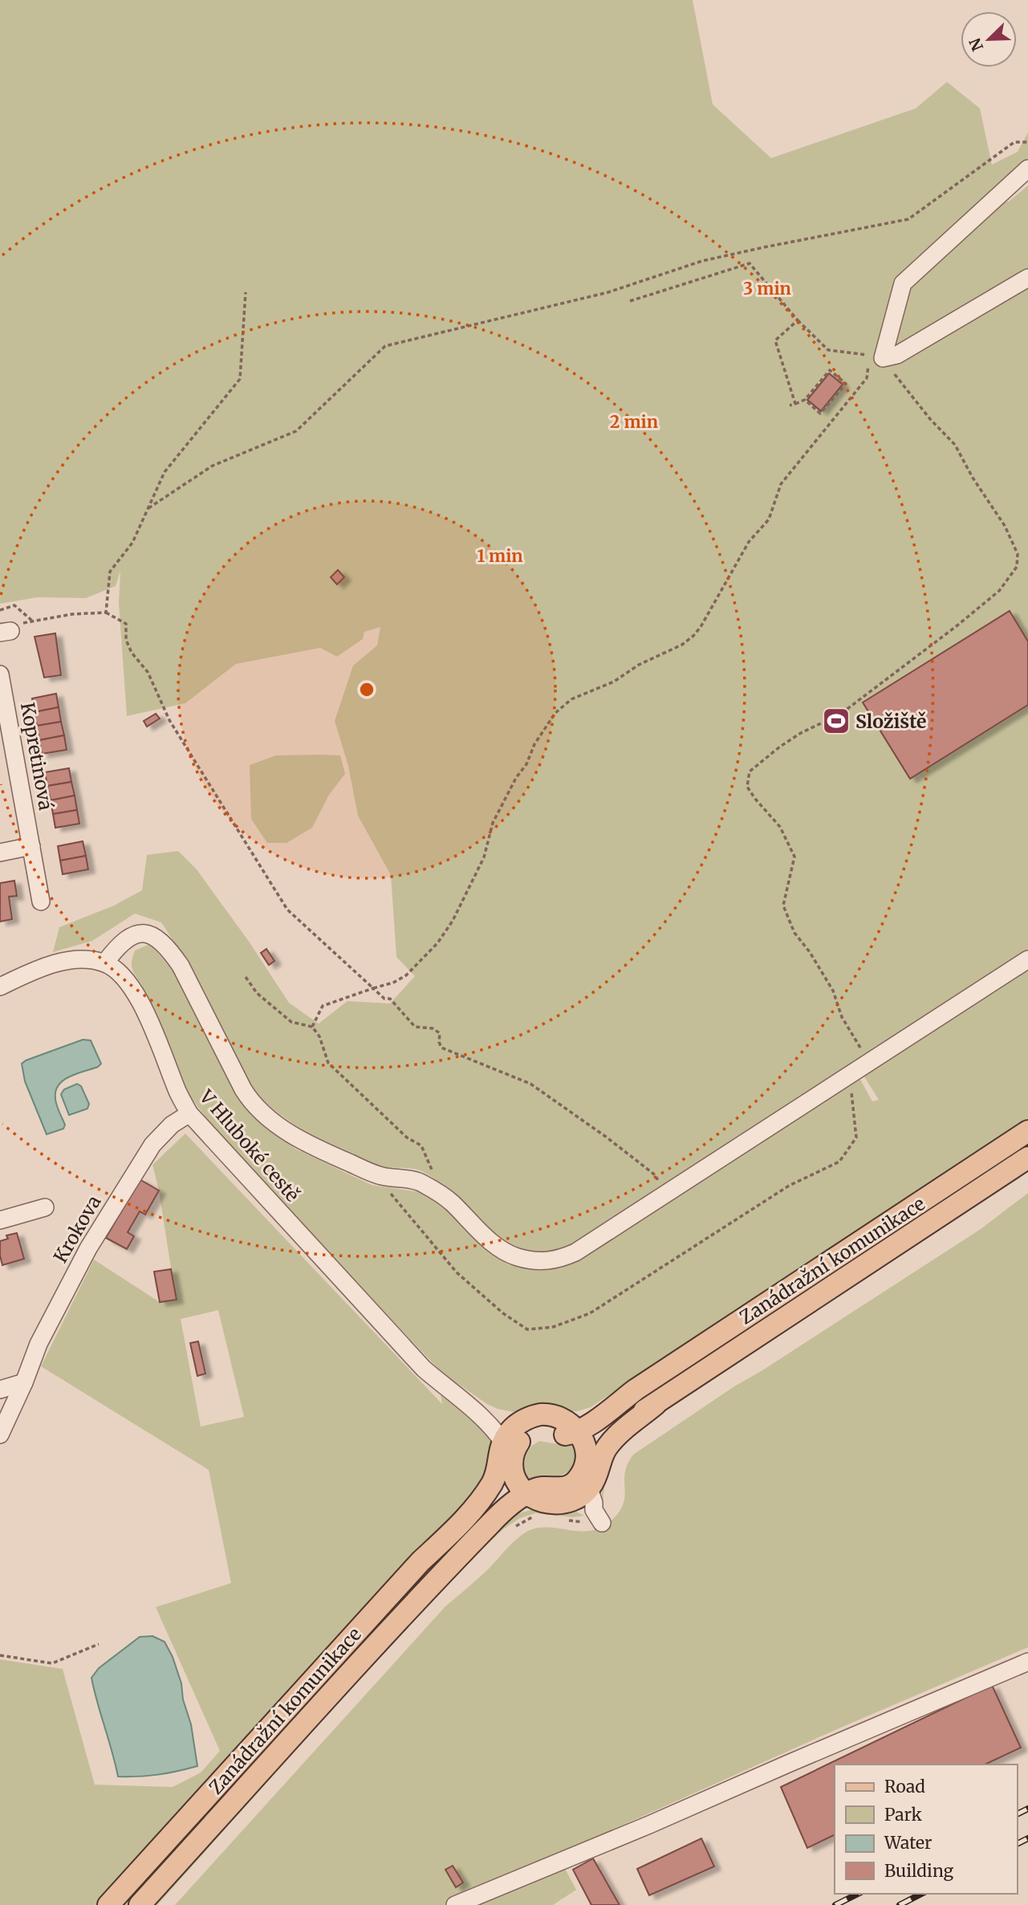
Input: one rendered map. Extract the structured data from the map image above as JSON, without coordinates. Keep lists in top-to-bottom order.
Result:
{
  "streets": {
    "main road": ["Zanádražní komunikace"],
    "street": ["Kopretinová", "V Hluboké cestě", "Krokova"]
  },
  "crossings": [
    ["V Hluboké cestě", "Krokova"],
    ["V Hluboké cestě", "Zanádražní komunikace"]
  ],
  "places": {
    "sports": ["Složiště"]
  },
  "legend": [
    "Road",
    "Park",
    "Water",
    "Building"
  ],
  "north": "bottom left",
  "rings": ["3 min", "2 min", "1 min"]
}
